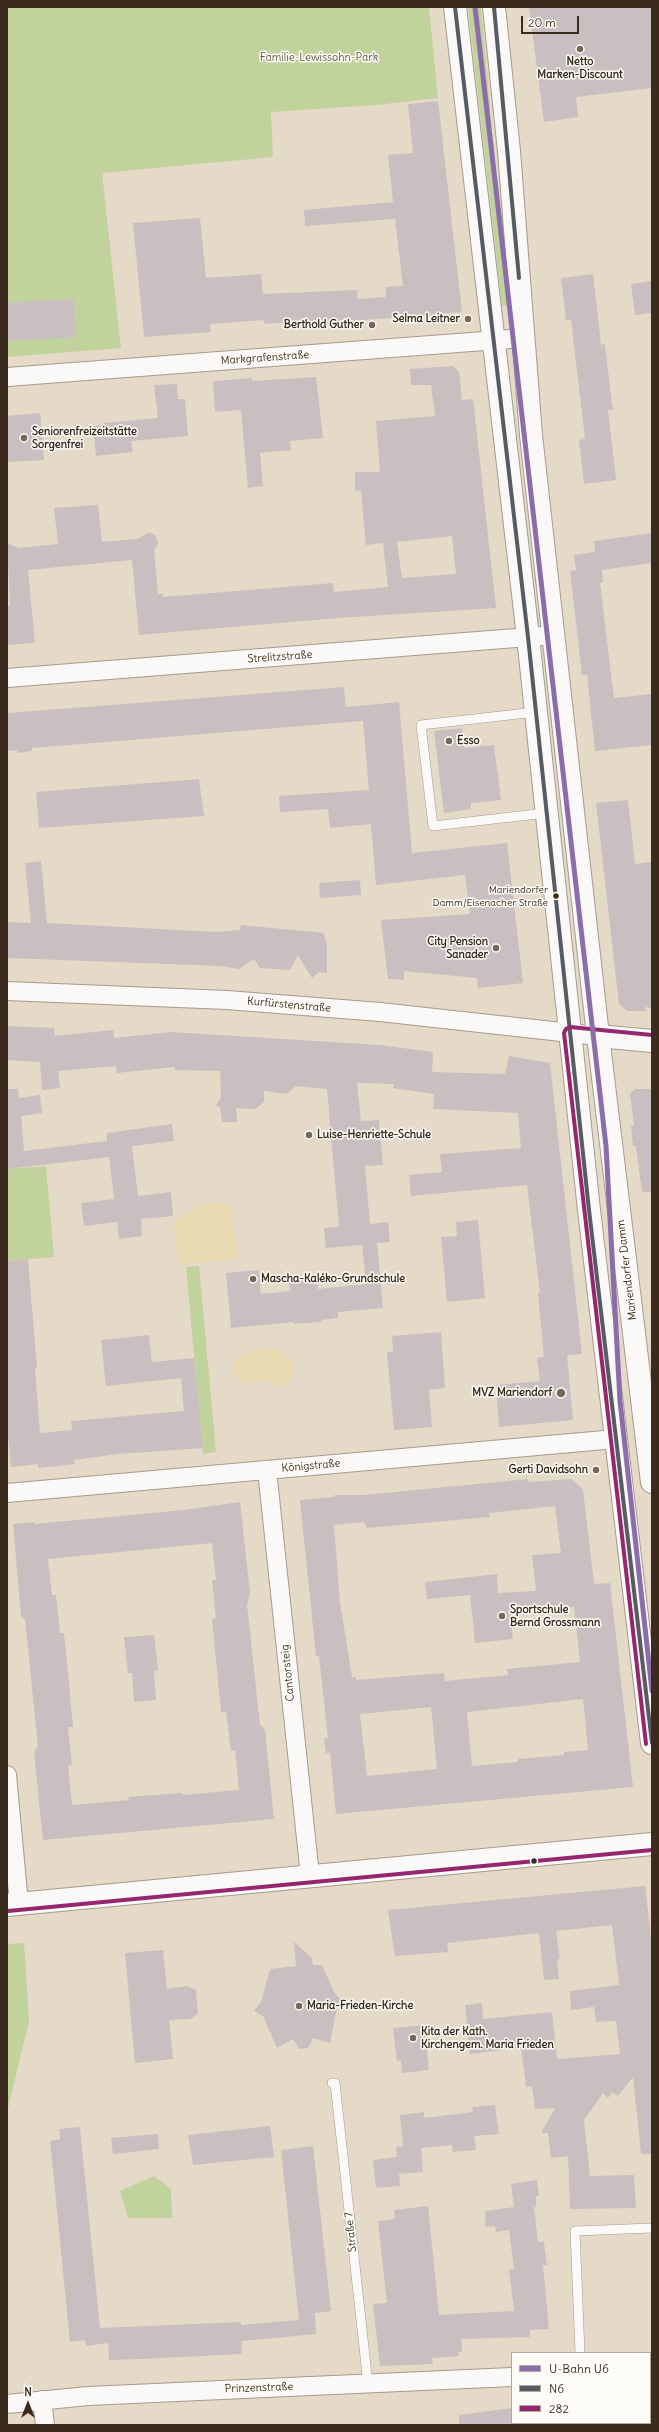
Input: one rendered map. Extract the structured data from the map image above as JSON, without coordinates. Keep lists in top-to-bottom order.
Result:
{
  "streets": {
    "main road": ["Mariendorfer Damm"],
    "street": [
      "Markgrafenstraße",
      "Strelitzstraße",
      "Kurfürstenstraße",
      "Königstraße",
      "Cantorsteig",
      "Prinzenstraße"
    ],
    "lane": ["Straße 7"]
  },
  "crossings": [
    ["Markgrafenstraße", "Mariendorfer Damm"],
    ["Strelitzstraße", "Mariendorfer Damm"],
    ["Kurfürstenstraße", "Mariendorfer Damm"],
    ["Königstraße", "Cantorsteig"],
    ["Straße 7", "Prinzenstraße"]
  ],
  "parks": ["Familie-Lewissohn-Park"],
  "places": [
    "Netto Marken-Discount",
    "Selma Leitner",
    "Berthold Guther",
    "Seniorenfreizeitstätte Sorgenfrei",
    "Esso",
    "Mariendorfer Damm/Eisenacher Straße",
    "City Pension Sanader",
    "Luise-Henriette-Schule",
    "Mascha-Kaléko-Grundschule",
    "MVZ Mariendorf",
    "Gerti Davidsohn",
    "Sportschule Bernd Grossmann",
    "Maria-Frieden-Kirche",
    "Kita der Kath. Kirchengem. Maria Frieden"
  ],
  "lines": ["metro line U6", "transit line N6", "transit line 282"],
  "legend": ["U-Bahn U6", "N6", "282"],
  "scale_bar": "20 m",
  "north": "top"
}
